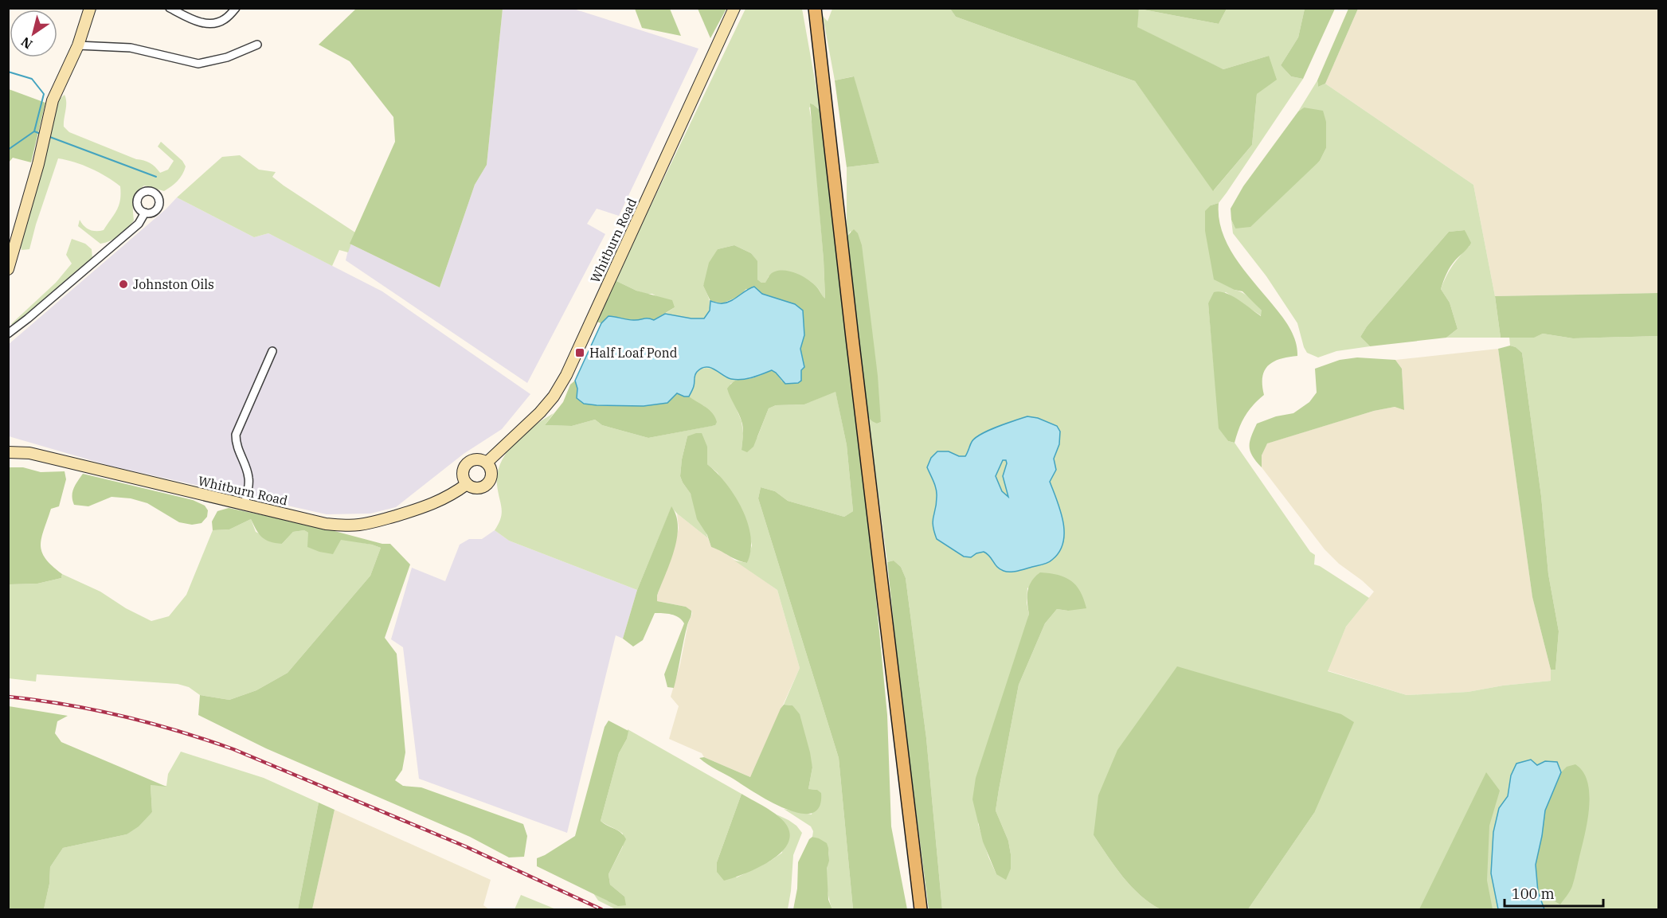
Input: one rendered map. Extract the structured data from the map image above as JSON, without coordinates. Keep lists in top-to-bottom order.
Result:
{
  "streets": {
    "main road": ["Whitburn Road"]
  },
  "places": {
    "other": ["Johnston Oils"],
    "transit": ["Half Loaf Pond"]
  },
  "scale_bar": "100 m",
  "north": "bottom left"
}
